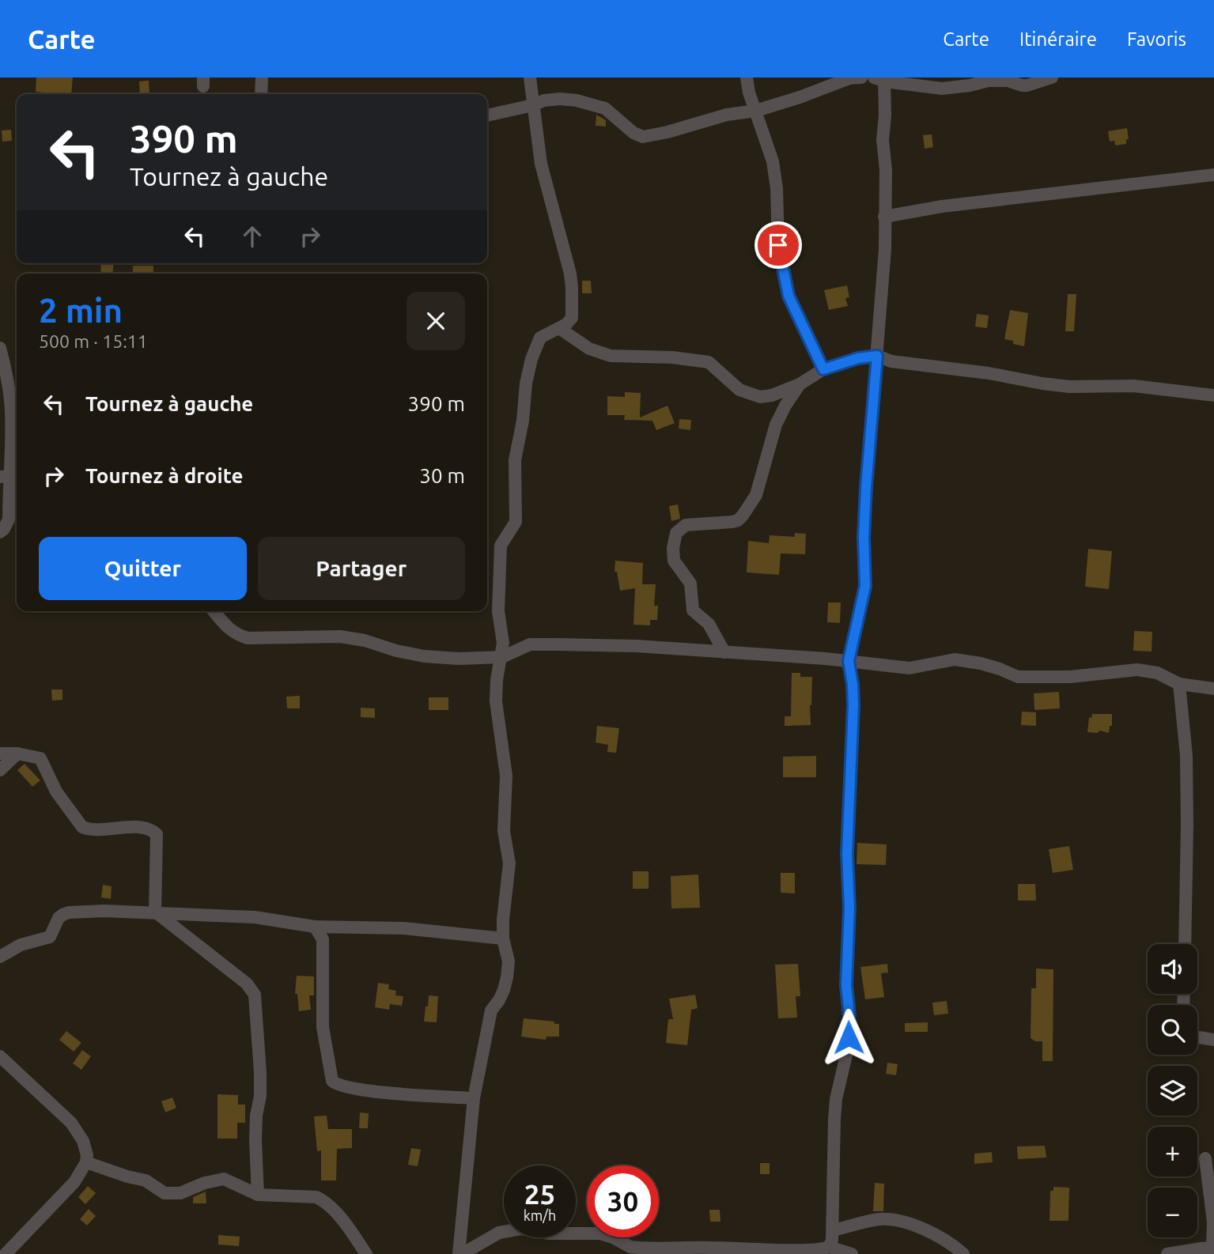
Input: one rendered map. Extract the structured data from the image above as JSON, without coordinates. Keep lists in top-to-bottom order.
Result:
{
  "page": {
    "header": "Carte",
    "nav": ["Carte", "Itinéraire", "Favoris"],
    "turn": ["390 m", "Tournez à gauche"],
    "heading": ["2 min", "500 m · 15:11"],
    "list": [
      {
        "name": "Tournez à gauche",
        "value": "390 m"
      },
      {
        "name": "Tournez à droite",
        "value": "30 m"
      }
    ],
    "buttons": ["Quitter", "Partager"],
    "map_buttons": ["+", "−"],
    "speed": "25 km/h",
    "limit": "30"
  }
}
